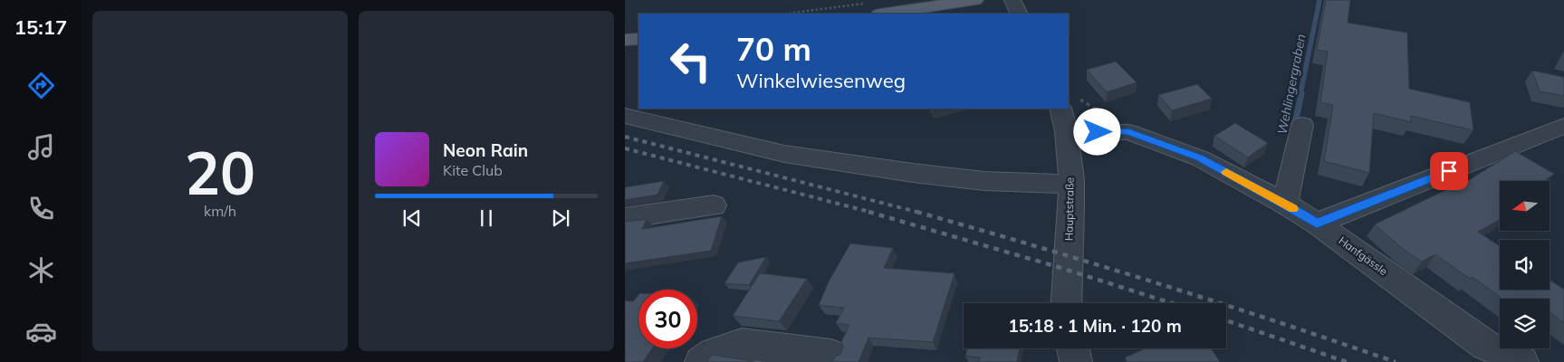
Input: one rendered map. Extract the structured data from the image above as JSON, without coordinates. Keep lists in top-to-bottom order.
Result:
{
  "streets": {
    "street": ["Hauptstraße", "Hanfgässle"]
  },
  "crossings": [
    ["Hauptstraße", "Hanfgässle"]
  ],
  "water": ["Wehlingergraben"],
  "north": "left",
  "page": {
    "tabs": "15:17",
    "tile": ["20", "km/h"],
    "turn": ["70 m", "Winkelwiesenweg"],
    "song": ["Neon Rain", "Kite Club"],
    "limit": "30",
    "trip": "15:18 · 1 Min. · 120 m"
  }
}
